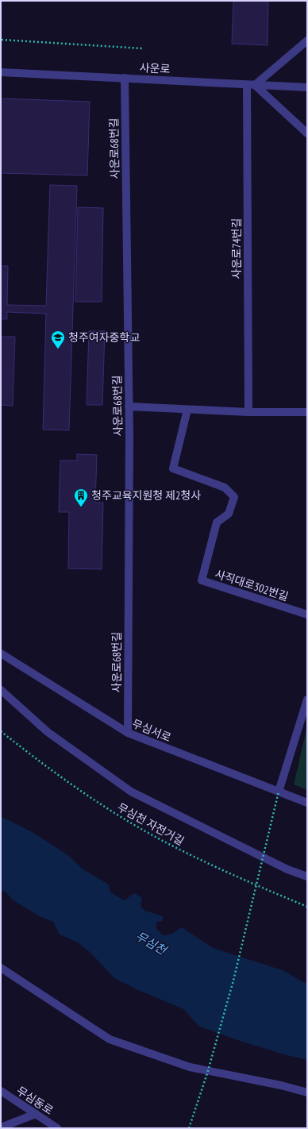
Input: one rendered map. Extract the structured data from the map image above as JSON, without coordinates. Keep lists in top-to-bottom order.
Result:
{
  "streets": {
    "street": [
      "사운로",
      "사운로68번길",
      "사운로74번길",
      "사직대로302번길",
      "무심서로",
      "무심동로"
    ],
    "path": ["무심천 자전거길"]
  },
  "crossings": [
    ["사운로", "사운로68번길"],
    ["사운로", "사운로74번길"],
    ["사운로68번길", "무심서로"]
  ],
  "water": ["무심천"],
  "places": {
    "school or university": ["청주여자중학교"],
    "building": ["청주교육지원청 제2청사"]
  }
}
